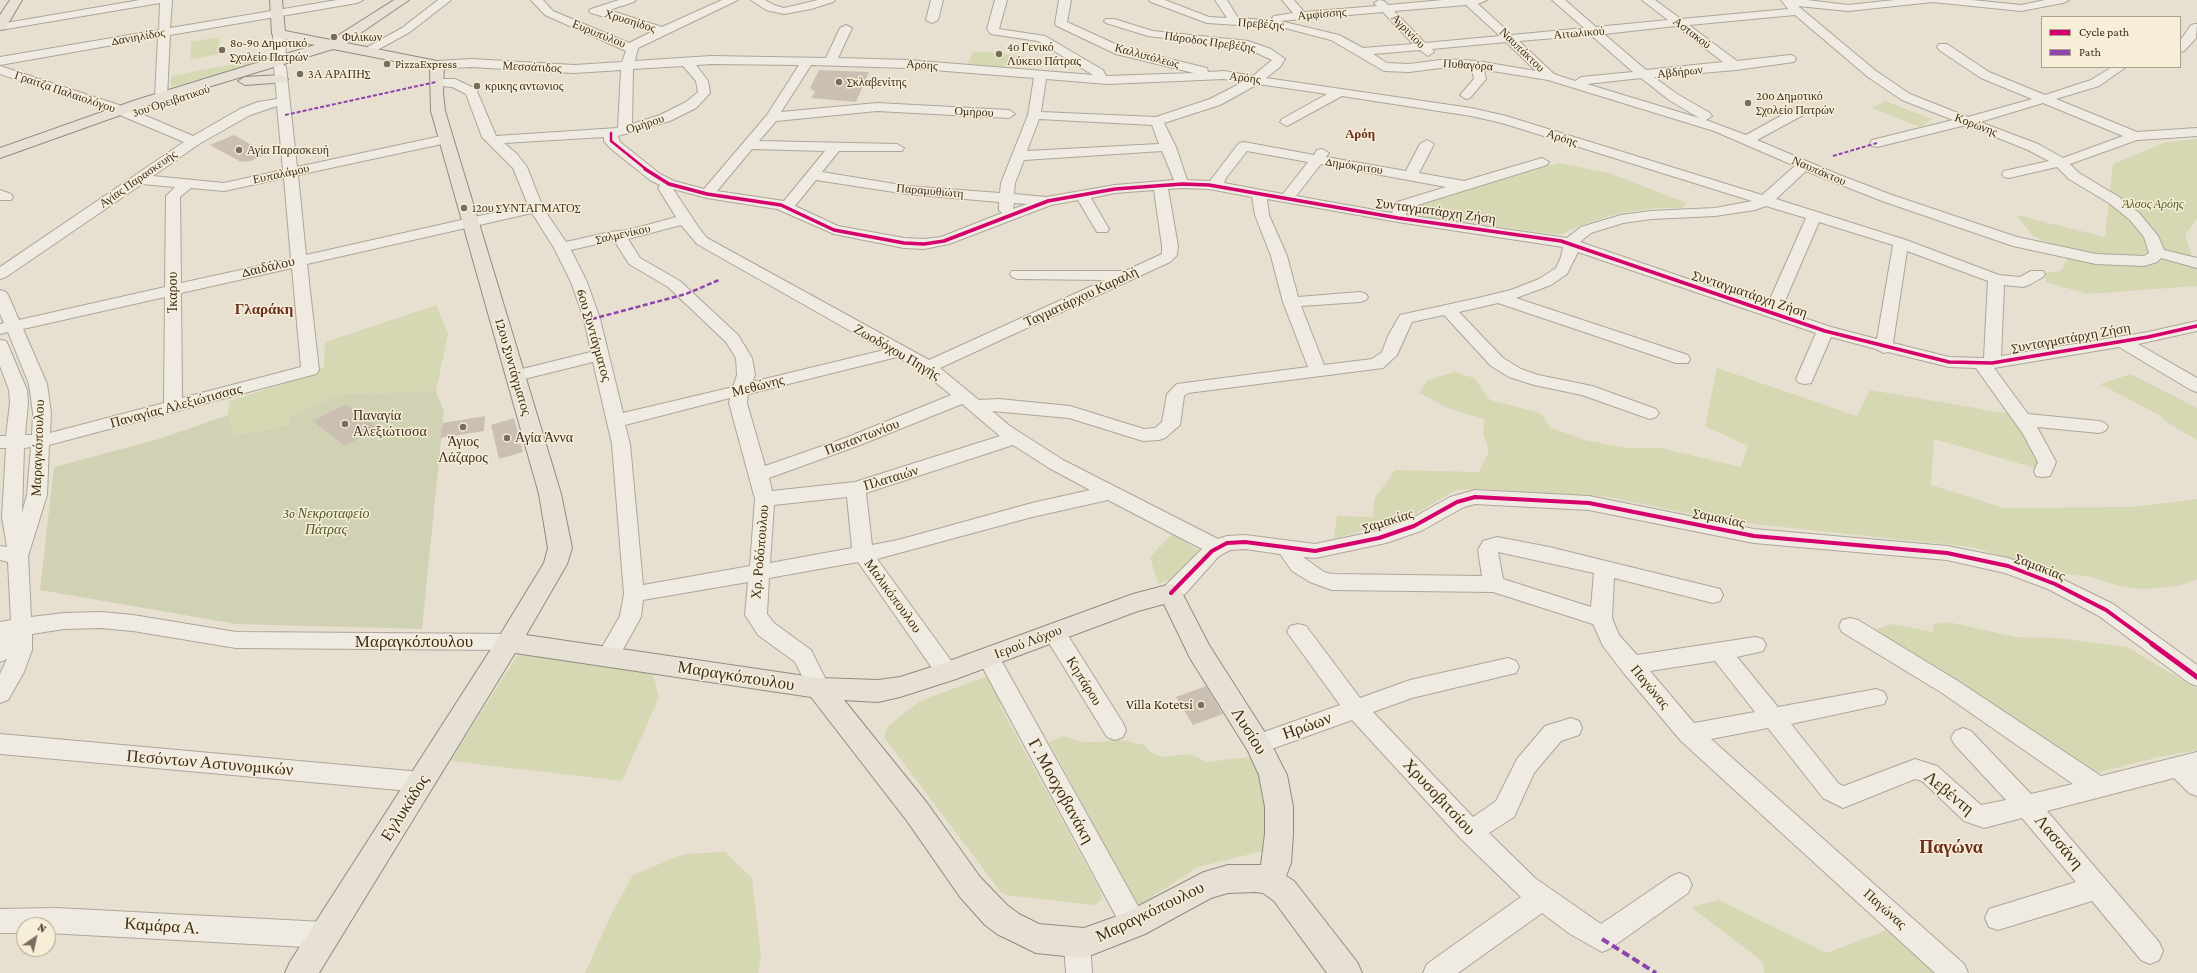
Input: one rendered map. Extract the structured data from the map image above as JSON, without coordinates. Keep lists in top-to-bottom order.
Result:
{
  "streets": {
    "main road": [
      "3ου Ορειβατικού",
      "6ου Συντάγματος",
      "12ου Συντάγματος",
      "Μαραγκόπουλου",
      "Ιερού Λόχου",
      "Λυσίου",
      "Εγλυκάδος"
    ],
    "street": [
      "Αμφίσσης",
      "Χρυσηίδος",
      "Πρεβέζης",
      "Αγρινίου",
      "Αιτωλικού",
      "Αστακού",
      "Ευρυπύλου",
      "Δανιηλίδος",
      "Πάροδος Πρεβέζης",
      "Ναυπάκτου",
      "Καλλιπόλεως",
      "Αρόης",
      "Πυθαγόρα",
      "Μεσσάτιδος",
      "Αβδήρων",
      "Γραίτζα Παλαιολόγου",
      "Ομήρου",
      "Κορώνης",
      "Δημόκριτου",
      "Ευπαλάμου",
      "Αγίας Παρασκευής",
      "Παραμυθιώτη",
      "Συνταγματάρχη Ζήση",
      "Σαλμενίκου",
      "Δαιδάλου",
      "Ίκαρου",
      "Ταγματάρχου Καραλή",
      "Ζωοδόχου Πηγής",
      "Μεθώνης",
      "Παναγίας Αλεξιώτισσας",
      "Παπαντωνίου",
      "Πλαταιών",
      "Σαμακίας",
      "Χρ. Ροδόπουλου",
      "Μαλικόπουλου",
      "Κηπάρου",
      "Παγώνας",
      "Ηρώων",
      "Πεσόντων Αστυνομικών",
      "Γ. Μοσχοβανάκη",
      "Λεβέντη",
      "Χρυσοβιτσίου",
      "Λασσάνη",
      "Καμάρα Α."
    ]
  },
  "crossings": [
    ["Αμφίσσης", "Πρεβέζης"],
    ["Αμφίσσης", "Αγρινίου"],
    ["Αμφίσσης", "Ναυπάκτου"],
    ["Πρεβέζης", "Αιτωλικού"],
    ["Πρεβέζης", "Πυθαγόρα"],
    ["Αγρινίου", "Αιτωλικού"],
    ["Αγρινίου", "Πυθαγόρα"],
    ["Αιτωλικού", "Αστακού"],
    ["Αιτωλικού", "Ναυπάκτου"],
    ["Αιτωλικού", "Κορώνης"],
    ["Αστακού", "Αβδήρων"],
    ["Ευρυπύλου", "Αρόης"],
    ["Ευρυπύλου", "Μεσσάτιδος"],
    ["Ευρυπύλου", "Ομήρου"],
    ["Πάροδος Πρεβέζης", "Αρόης"],
    ["Ναυπάκτου", "Πυθαγόρα"],
    ["Ναυπάκτου", "Αβδήρων"],
    ["Ναυπάκτου", "Κορώνης"],
    ["Καλλιπόλεως", "Αρόης"],
    ["Αρόης", "Μεσσάτιδος"],
    ["Αρόης", "Ομήρου"],
    ["Μεσσάτιδος", "6ου Συντάγματος"],
    ["Μεσσάτιδος", "12ου Συντάγματος"],
    ["Γραίτζα Παλαιολόγου", "3ου Ορειβατικού"],
    ["Γραίτζα Παλαιολόγου", "Αγίας Παρασκευής"],
    ["3ου Ορειβατικού", "Αγίας Παρασκευής"],
    ["3ου Ορειβατικού", "6ου Συντάγματος"],
    ["Ομήρου", "6ου Συντάγματος"],
    ["Δημόκριτου", "Συνταγματάρχη Ζήση"],
    ["Ευπαλάμου", "Αγίας Παρασκευής"],
    ["Ευπαλάμου", "Ίκαρου"],
    ["Ευπαλάμου", "12ου Συντάγματος"],
    ["Παραμυθιώτη", "Συνταγματάρχη Ζήση"],
    ["Συνταγματάρχη Ζήση", "Ταγματάρχου Καραλή"],
    ["Συνταγματάρχη Ζήση", "Ζωοδόχου Πηγής"],
    ["Σαλμενίκου", "6ου Συντάγματος"],
    ["Σαλμενίκου", "Ζωοδόχου Πηγής"],
    ["Σαλμενίκου", "Χρ. Ροδόπουλου"],
    ["Δαιδάλου", "Ίκαρου"],
    ["Δαιδάλου", "6ου Συντάγματος"],
    ["Δαιδάλου", "12ου Συντάγματος"],
    ["Δαιδάλου", "Παναγίας Αλεξιώτισσας"],
    ["Δαιδάλου", "Μαραγκόπουλου"],
    ["Ίκαρου", "Παναγίας Αλεξιώτισσας"],
    ["Ταγματάρχου Καραλή", "Ζωοδόχου Πηγής"],
    ["6ου Συντάγματος", "12ου Συντάγματος"],
    ["6ου Συντάγματος", "Μεθώνης"],
    ["6ου Συντάγματος", "Μαραγκόπουλου"],
    ["Ζωοδόχου Πηγής", "Μεθώνης"],
    ["Ζωοδόχου Πηγής", "Παπαντωνίου"],
    ["Ζωοδόχου Πηγής", "Πλαταιών"],
    ["Ζωοδόχου Πηγής", "Σαμακίας"],
    ["Ζωοδόχου Πηγής", "Ιερού Λόχου"],
    ["12ου Συντάγματος", "Μαραγκόπουλου"],
    ["12ου Συντάγματος", "Εγλυκάδος"],
    ["Μεθώνης", "Χρ. Ροδόπουλου"],
    ["Παναγίας Αλεξιώτισσας", "Μαραγκόπουλου"],
    ["Παπαντωνίου", "Χρ. Ροδόπουλου"],
    ["Μαραγκόπουλου", "Χρ. Ροδόπουλου"],
    ["Μαραγκόπουλου", "Ιερού Λόχου"],
    ["Μαραγκόπουλου", "Λυσίου"],
    ["Μαραγκόπουλου", "Γ. Μοσχοβανάκη"],
    ["Μαραγκόπουλου", "Εγλυκάδος"],
    ["Πλαταιών", "Χρ. Ροδόπουλου"],
    ["Πλαταιών", "Μαλικόπουλου"],
    ["Σαμακίας", "Ιερού Λόχου"],
    ["Χρ. Ροδόπουλου", "Ιερού Λόχου"],
    ["Μαλικόπουλου", "Ιερού Λόχου"],
    ["Ιερού Λόχου", "Κηπάρου"],
    ["Ιερού Λόχου", "Λυσίου"],
    ["Ιερού Λόχου", "Γ. Μοσχοβανάκη"],
    ["Ηρώων", "Λυσίου"],
    ["Ηρώων", "Χρυσοβιτσίου"],
    ["Πεσόντων Αστυνομικών", "Εγλυκάδος"],
    ["Λεβέντη", "Λασσάνη"],
    ["Εγλυκάδος", "Καμάρα Α."]
  ],
  "districts": ["Αρόη", "Γλαράκη", "Παγώνα"],
  "parks": ["Άλσος Αρόης", "3o Νεκροταφείο Πάτρας"],
  "places": [
    "Φιλικων",
    "8o-9ο Δημοτικό Σχολείο Πατρών",
    "4ο Γενικό Λύκειο Πάτρας",
    "PizzaExpress",
    "3Α ΑΡΑΠΗΣ",
    "Σκλαβενίτης",
    "κρικης αντωνιος",
    "20ο Δημοτικό Σχολείο Πατρών",
    "Αγία Παρασκευή",
    "12ου ΣΥΝΤΑΓΜΑΤΟΣ",
    "Παναγία Αλεξιώτισσα",
    "Άγιος Λάζαρος",
    "Αγία Άννα",
    "Villa Kotetsi"
  ],
  "legend": ["Cycle path", "Path"],
  "north": "top right"
}
